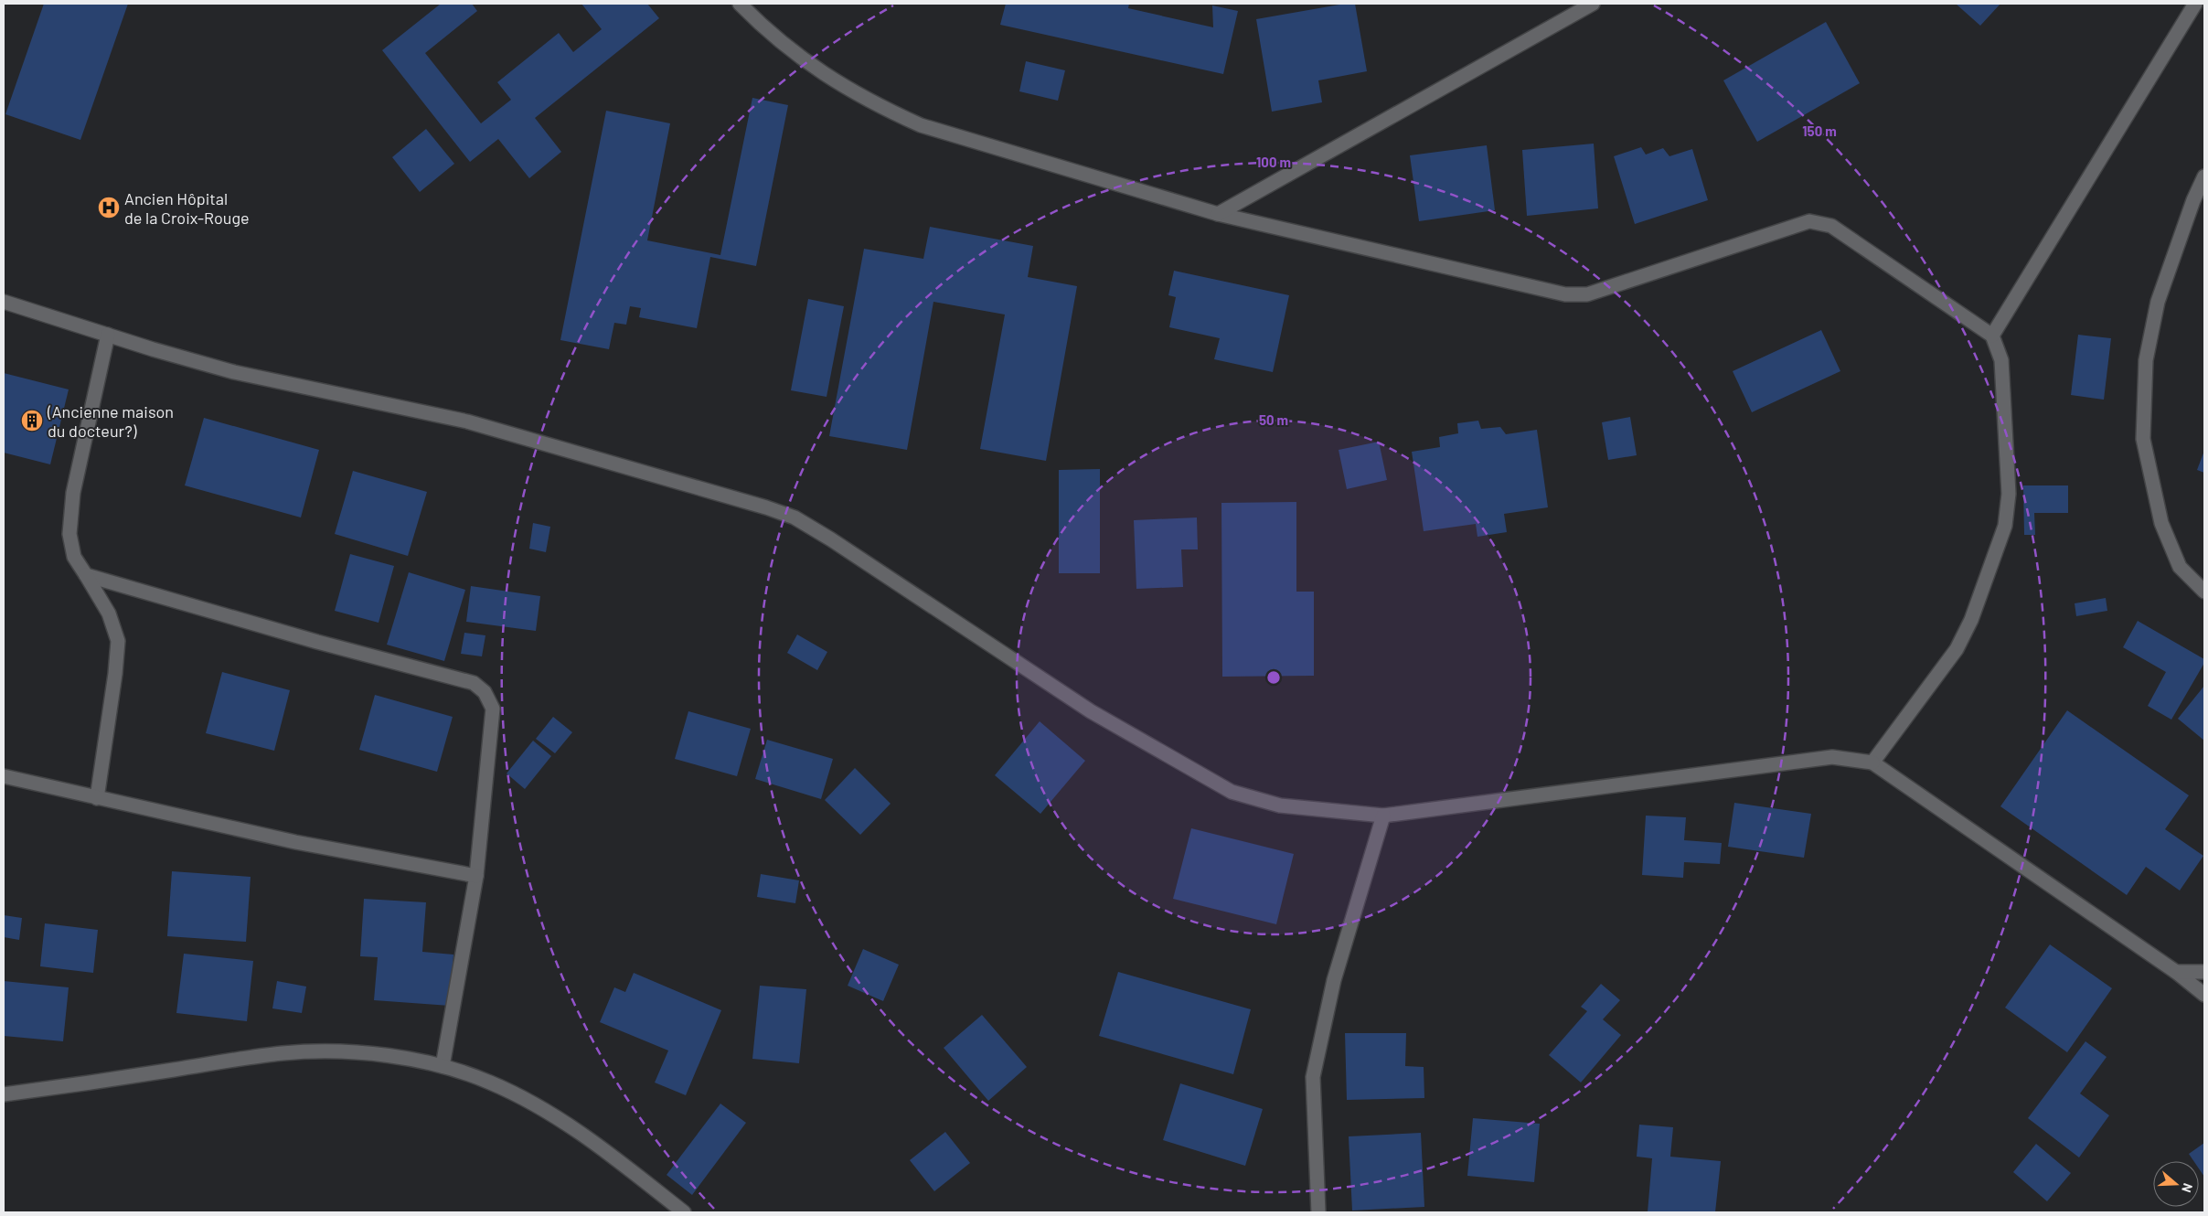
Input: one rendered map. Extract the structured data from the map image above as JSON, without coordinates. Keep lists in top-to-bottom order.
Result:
{
  "places": {
    "hospital": ["Ancien Hôpital de la Croix-Rouge"],
    "building": ["(Ancienne maison du docteur?)"]
  },
  "north": "right",
  "rings": ["150 m", "100 m", "50 m"]
}
